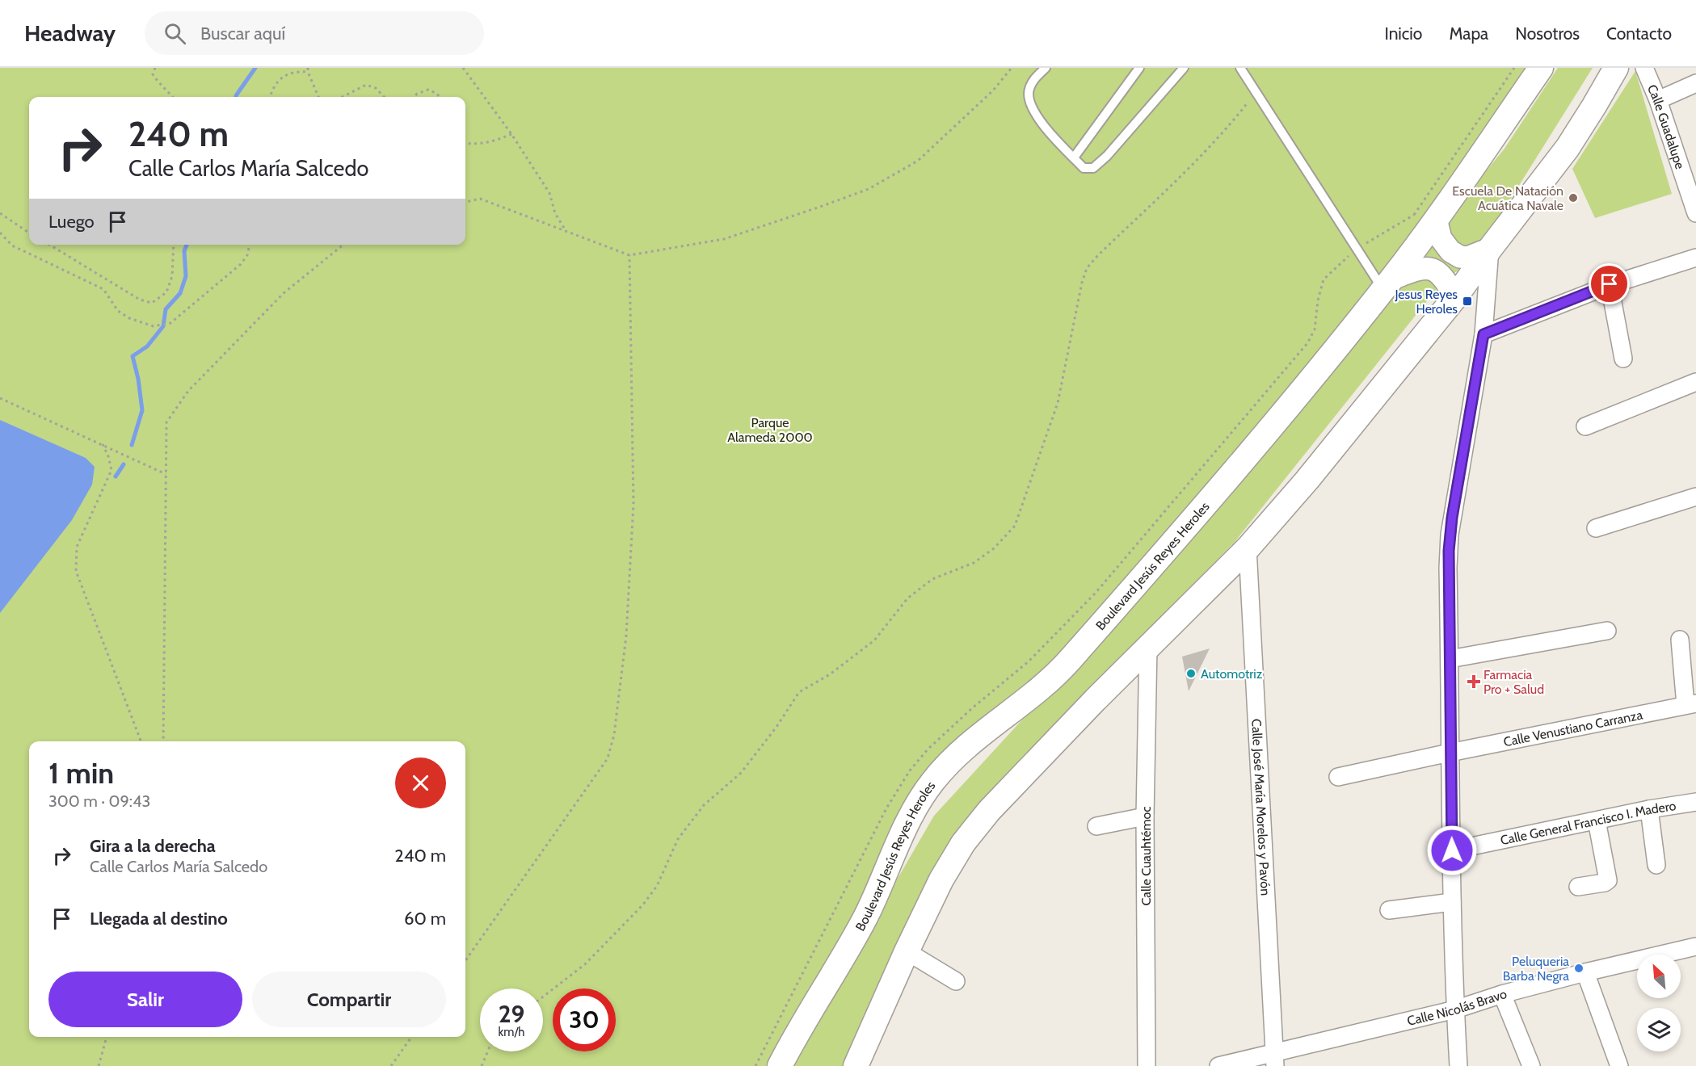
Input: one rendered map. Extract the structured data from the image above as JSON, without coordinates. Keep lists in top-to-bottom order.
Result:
{
  "streets": {
    "main road": ["Boulevard Jesús Reyes Heroles"],
    "street": [
      "Calle Guadalupe",
      "Calle Venustiano Carranza",
      "Calle José María Morelos y Pavón",
      "Calle General Francisco I. Madero",
      "Calle Cuauhtémoc",
      "Calle Nicolás Bravo"
    ]
  },
  "crossings": [
    ["Calle José María Morelos y Pavón", "Calle Nicolás Bravo"]
  ],
  "parks": ["Parque Alameda 2000"],
  "places": {
    "other": ["Escuela De Natación Acuática Navale", "Automotriz", "Peluqueria Barba Negra"],
    "transit": ["Jesus Reyes Heroles"],
    "health": ["Farmacia Pro + Salud"]
  },
  "north": "top left",
  "page": {
    "header": "Headway",
    "search": "Buscar aquí",
    "nav": [
      "Inicio",
      "Mapa",
      "Nosotros",
      "Contacto"
    ],
    "turn": ["240 m", "Calle Carlos María Salcedo"],
    "then": "Luego",
    "heading": ["1 min", "300 m · 09:43"],
    "list": [
      {
        "name": "Gira a la derecha",
        "note": "Calle Carlos María Salcedo",
        "value": "240 m"
      },
      {
        "name": "Llegada al destino",
        "value": "60 m"
      }
    ],
    "buttons": ["Salir", "Compartir"],
    "speed": "29 km/h",
    "limit": "30"
  }
}
